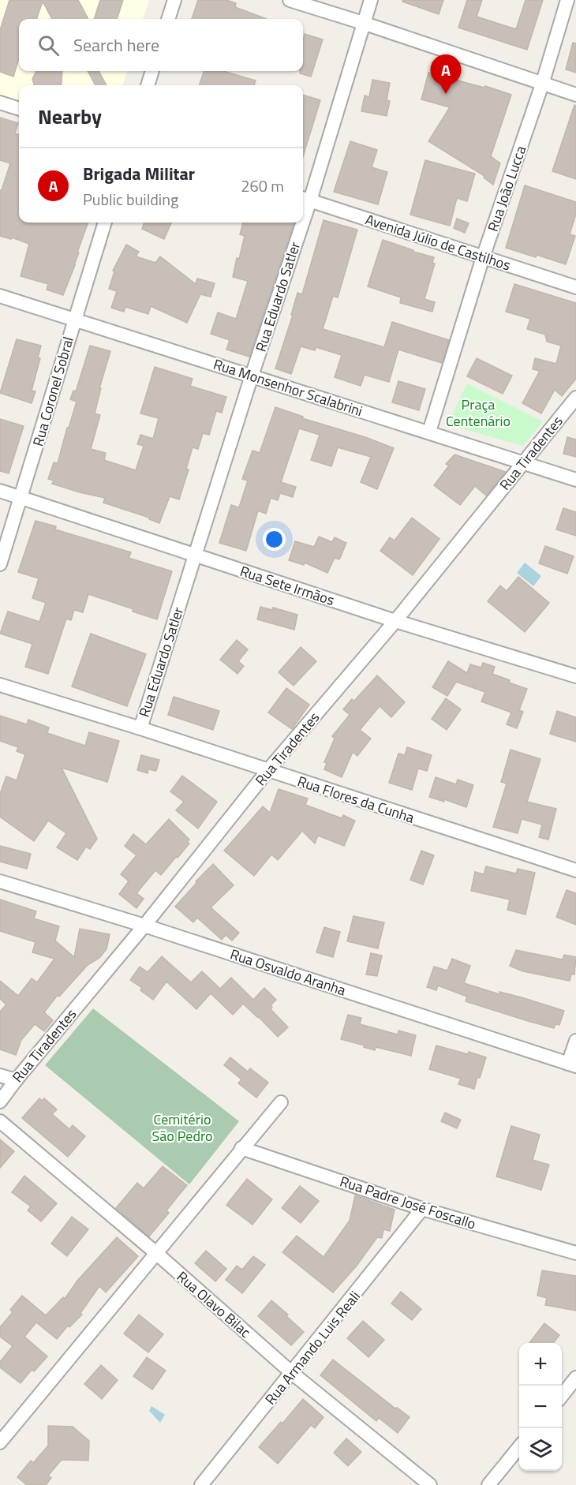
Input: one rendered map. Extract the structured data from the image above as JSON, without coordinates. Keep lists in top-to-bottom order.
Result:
{
  "streets": {
    "street": [
      "Rua João Lucca",
      "Avenida Júlio de Castilhos",
      "Rua Eduardo Satler",
      "Rua Monsenhor Scalabrini",
      "Rua Coronel Sobral",
      "Rua Tiradentes",
      "Rua Sete Irmãos",
      "Rua Flores da Cunha",
      "Rua Osvaldo Aranha",
      "Rua Padre José Foscallo",
      "Rua Olavo Bilac",
      "Rua Armando Luis Reali"
    ]
  },
  "crossings": [
    ["Rua João Lucca", "Avenida Júlio de Castilhos"],
    ["Rua João Lucca", "Rua Monsenhor Scalabrini"],
    ["Avenida Júlio de Castilhos", "Rua Eduardo Satler"],
    ["Rua Eduardo Satler", "Rua Monsenhor Scalabrini"],
    ["Rua Eduardo Satler", "Rua Sete Irmãos"],
    ["Rua Eduardo Satler", "Rua Flores da Cunha"],
    ["Rua Monsenhor Scalabrini", "Rua Coronel Sobral"],
    ["Rua Monsenhor Scalabrini", "Rua Tiradentes"],
    ["Rua Coronel Sobral", "Rua Sete Irmãos"],
    ["Rua Tiradentes", "Rua Sete Irmãos"],
    ["Rua Tiradentes", "Rua Flores da Cunha"],
    ["Rua Tiradentes", "Rua Osvaldo Aranha"],
    ["Rua Padre José Foscallo", "Rua Armando Luis Reali"],
    ["Rua Olavo Bilac", "Rua Armando Luis Reali"]
  ],
  "parks": ["Praça Centenário", "Cemitério São Pedro"],
  "page": {
    "search": "Search here",
    "pins": "A",
    "heading": "Nearby",
    "list": [
      {
        "mark": "A",
        "name": "Brigada Militar",
        "note": "Public building",
        "value": "260 m"
      }
    ],
    "map_buttons": ["+", "−"]
  }
}
